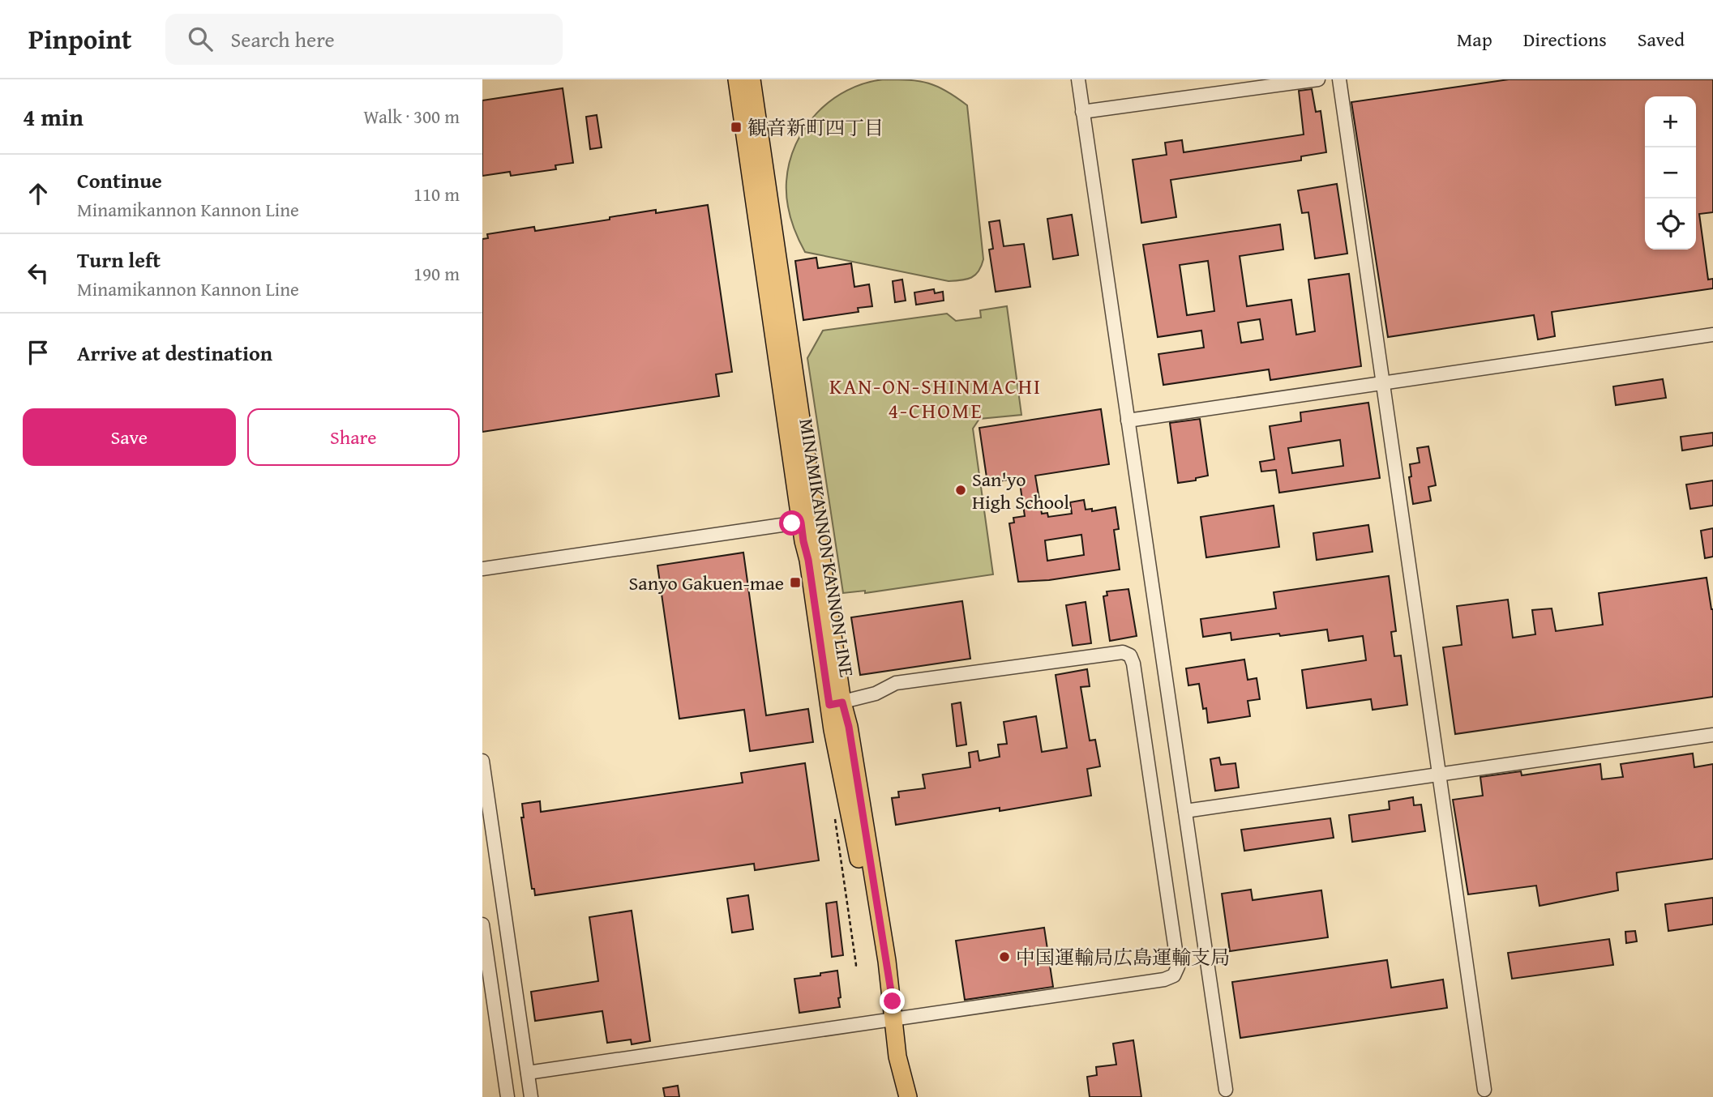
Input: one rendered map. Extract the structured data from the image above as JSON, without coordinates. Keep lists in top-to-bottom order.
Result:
{
  "streets": {
    "main road": ["MINAMIKANNON KANNON LINE"]
  },
  "districts": ["KAN-ON-SHINMACHI 4-CHOME"],
  "places": {
    "transit": ["観音新町四丁目", "Sanyo Gakuen-mae"],
    "other": ["San'yo High School", "中国運輸局広島運輸支局"]
  },
  "page": {
    "header": "Pinpoint",
    "search": "Search here",
    "nav": ["Map", "Directions", "Saved"],
    "heading": ["4 min", "Walk · 300 m"],
    "map_buttons": ["+", "−"],
    "list": [
      ["Continue", "Minamikannon Kannon Line", "110 m"],
      ["Turn left", "Minamikannon Kannon Line", "190 m"],
      "Arrive at destination"
    ],
    "buttons": ["Save", "Share"]
  }
}
